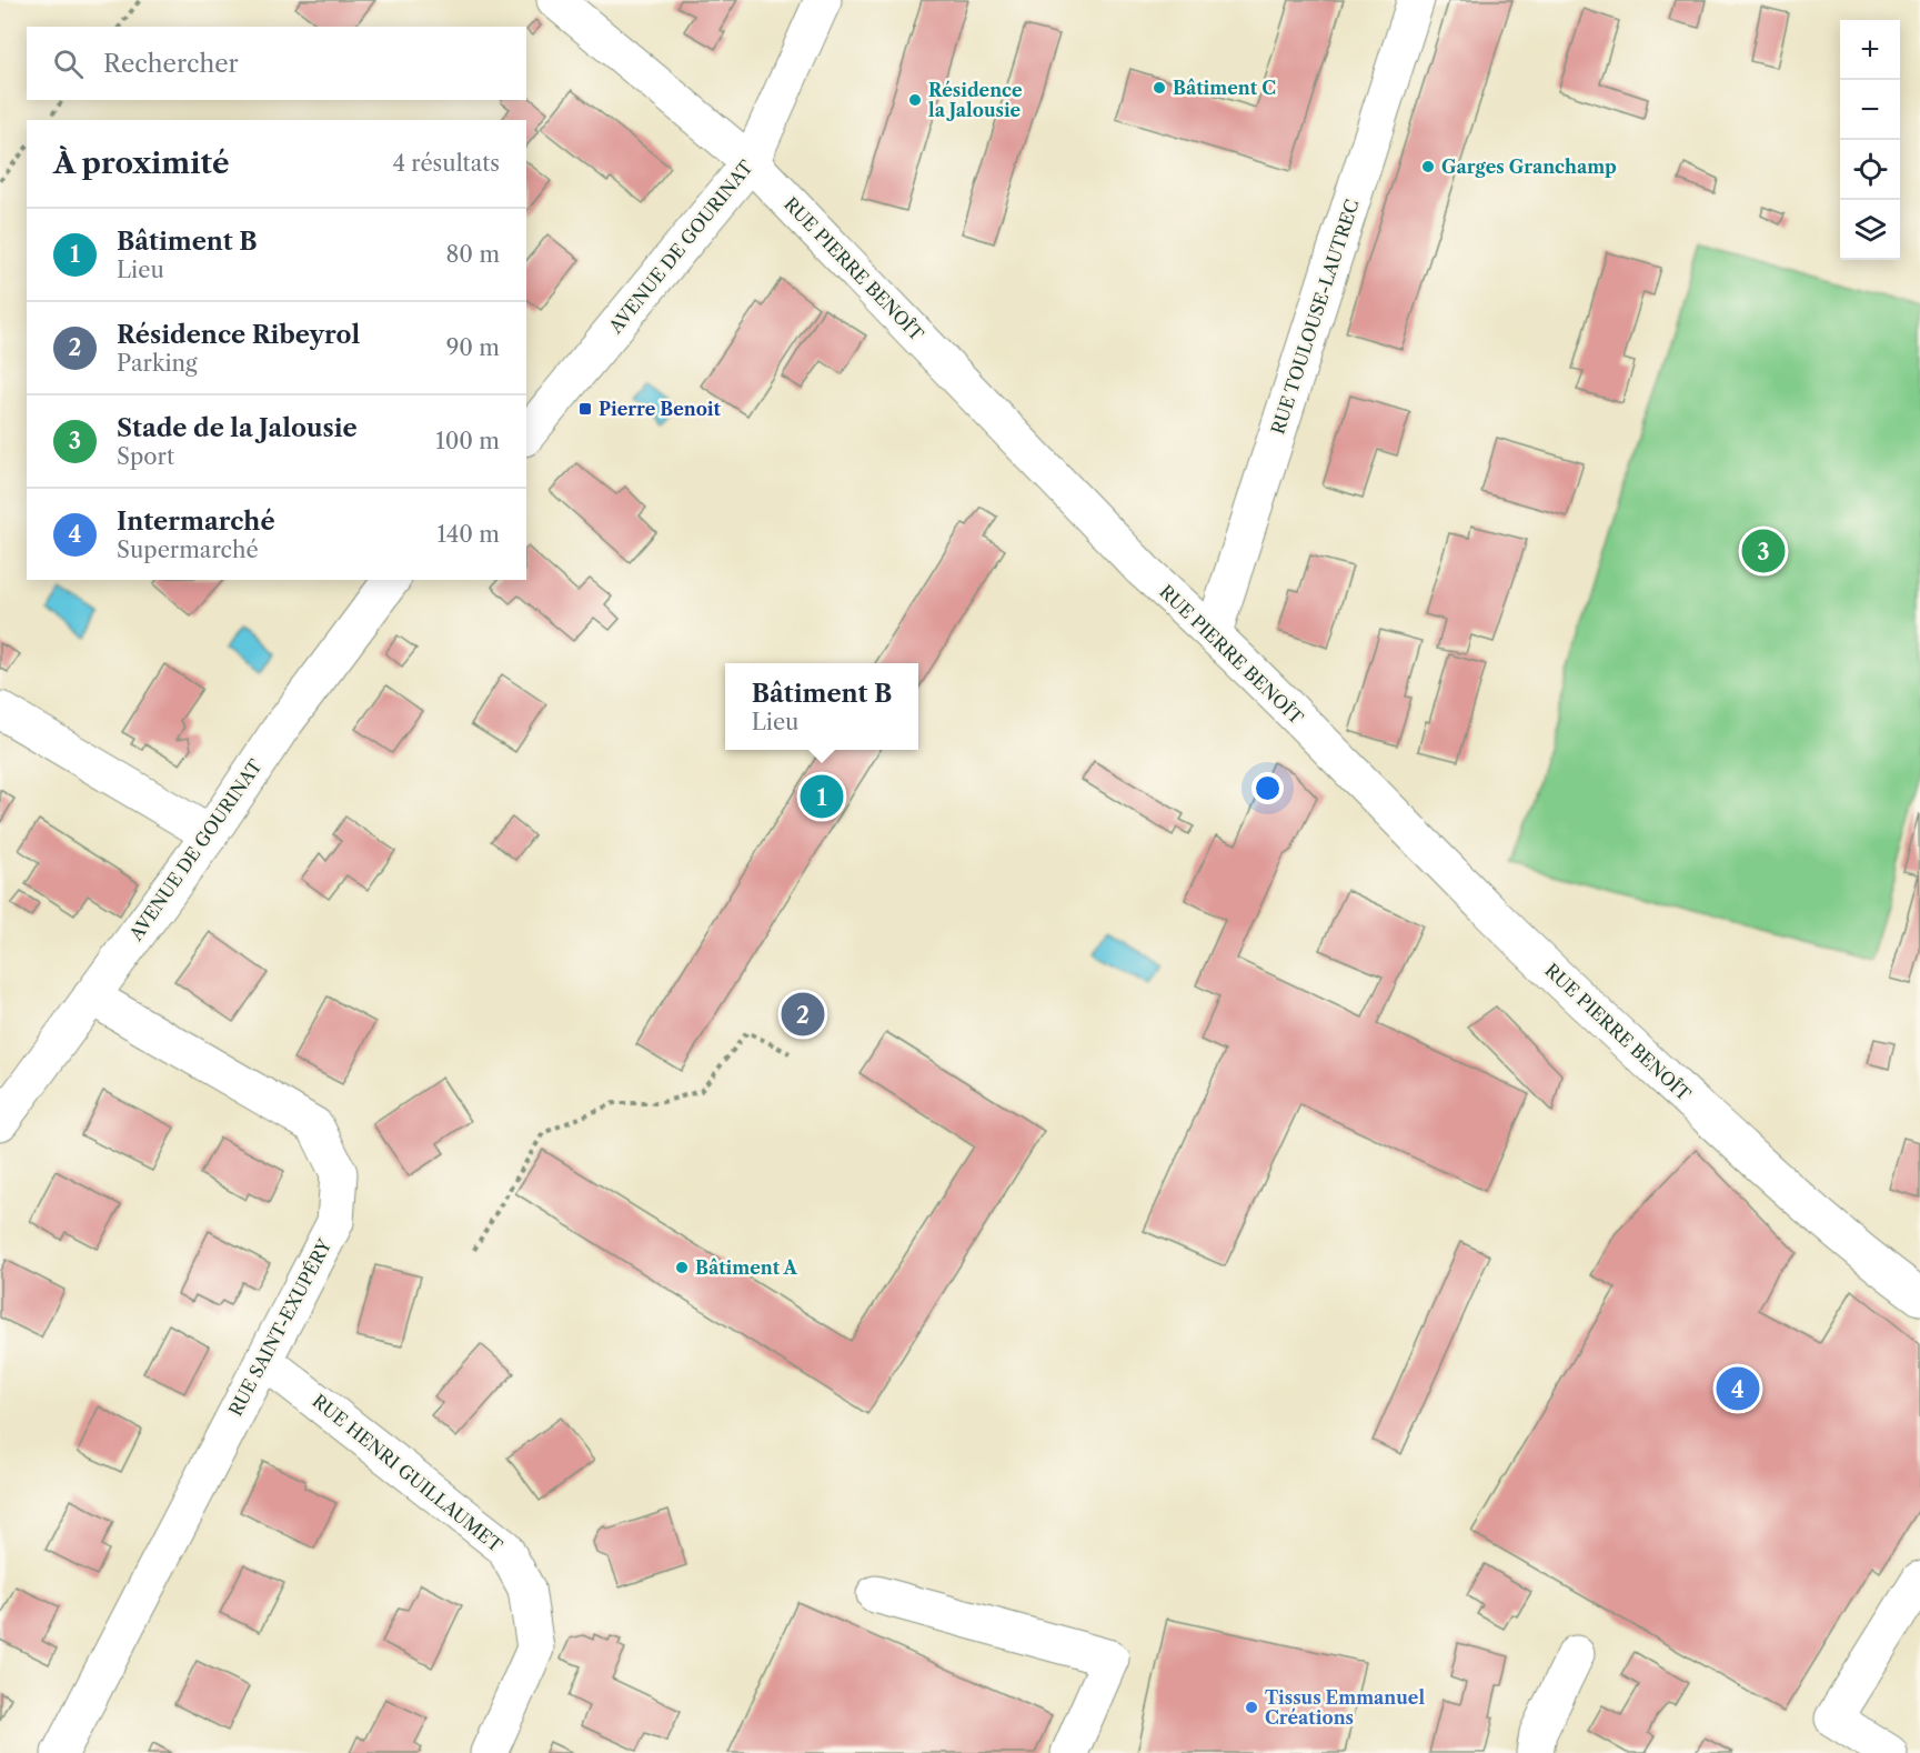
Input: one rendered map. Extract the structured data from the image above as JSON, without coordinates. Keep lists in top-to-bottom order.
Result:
{
  "streets": {
    "street": [
      "AVENUE DE GOURINAT",
      "RUE PIERRE BENOÎT",
      "RUE TOULOUSE-LAUTREC",
      "RUE SAINT-EXUPÉRY",
      "RUE HENRI GUILLAUMET"
    ]
  },
  "crossings": [
    ["AVENUE DE GOURINAT", "RUE PIERRE BENOÎT"],
    ["AVENUE DE GOURINAT", "RUE SAINT-EXUPÉRY"],
    ["RUE PIERRE BENOÎT", "RUE TOULOUSE-LAUTREC"],
    ["RUE SAINT-EXUPÉRY", "RUE HENRI GUILLAUMET"]
  ],
  "places": {
    "other": [
      "Bâtiment C",
      "Résidence la Jalousie",
      "Garges Granchamp",
      "Bâtiment A",
      "Tissus Emmanuel Créations"
    ],
    "transit": ["Pierre Benoit"]
  },
  "page": {
    "map_buttons": ["+", "−"],
    "search": "Rechercher",
    "heading": ["À proximité", "4 résultats"],
    "list": [
      {
        "mark": "1",
        "name": "Bâtiment B",
        "note": "Lieu",
        "value": "80 m"
      },
      {
        "mark": "2",
        "name": "Résidence Ribeyrol",
        "note": "Parking",
        "value": "90 m"
      },
      {
        "mark": "3",
        "name": "Stade de la Jalousie",
        "note": "Sport",
        "value": "100 m"
      },
      {
        "mark": "4",
        "name": "Intermarché",
        "note": "Supermarché",
        "value": "140 m"
      }
    ],
    "pins": [
      "3",
      "1",
      "2",
      "4"
    ],
    "popup": ["Bâtiment B", "Lieu"]
  }
}
